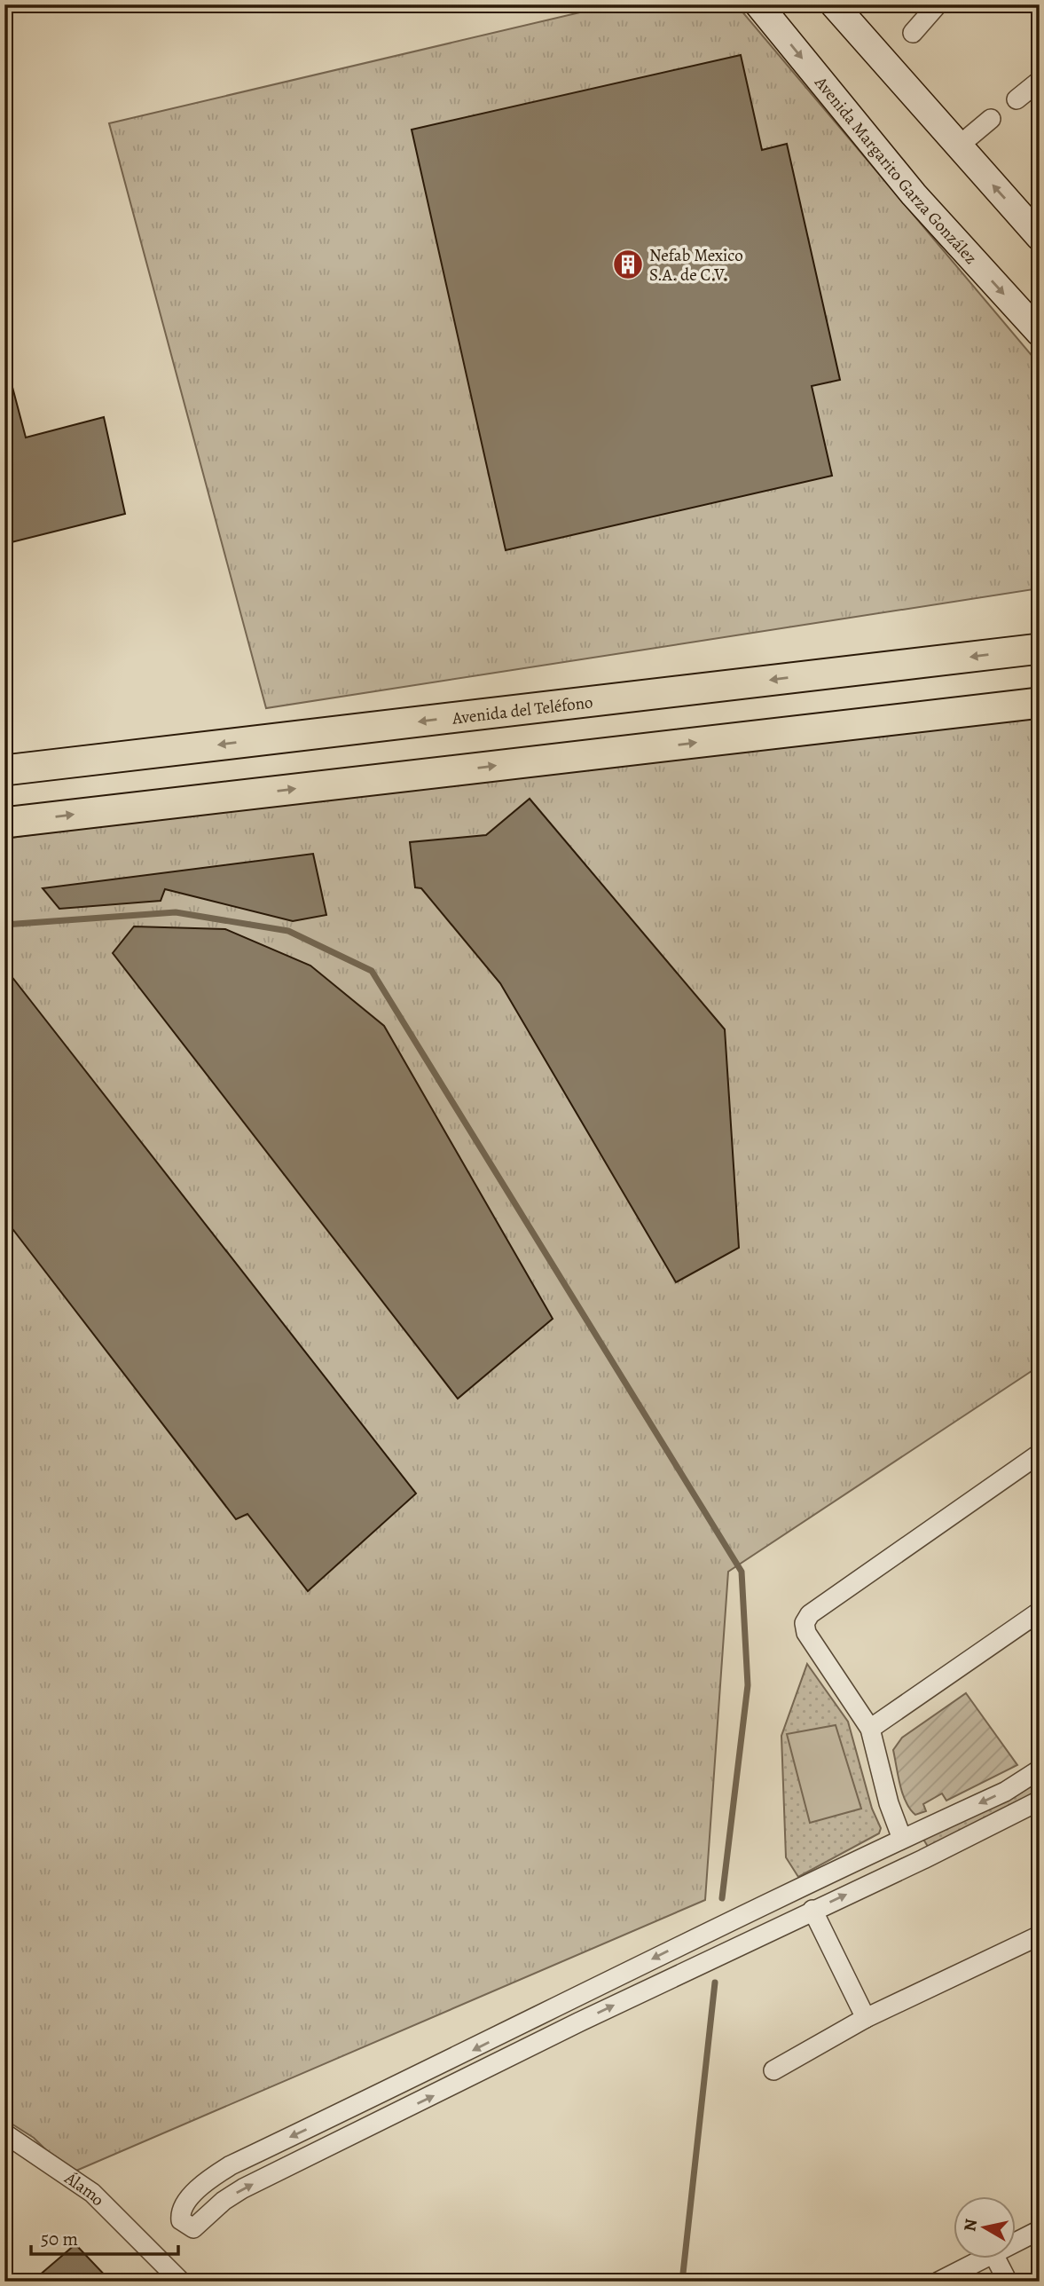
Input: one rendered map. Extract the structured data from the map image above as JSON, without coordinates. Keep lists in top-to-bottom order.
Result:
{
  "streets": {
    "main road": ["Avenida Margarito Garza González", "Avenida del Teléfono"],
    "street": ["Álamo"]
  },
  "places": {
    "building": ["Nefab Mexico S.A. de C.V."]
  },
  "scale_bar": "50 m",
  "north": "left"
}
